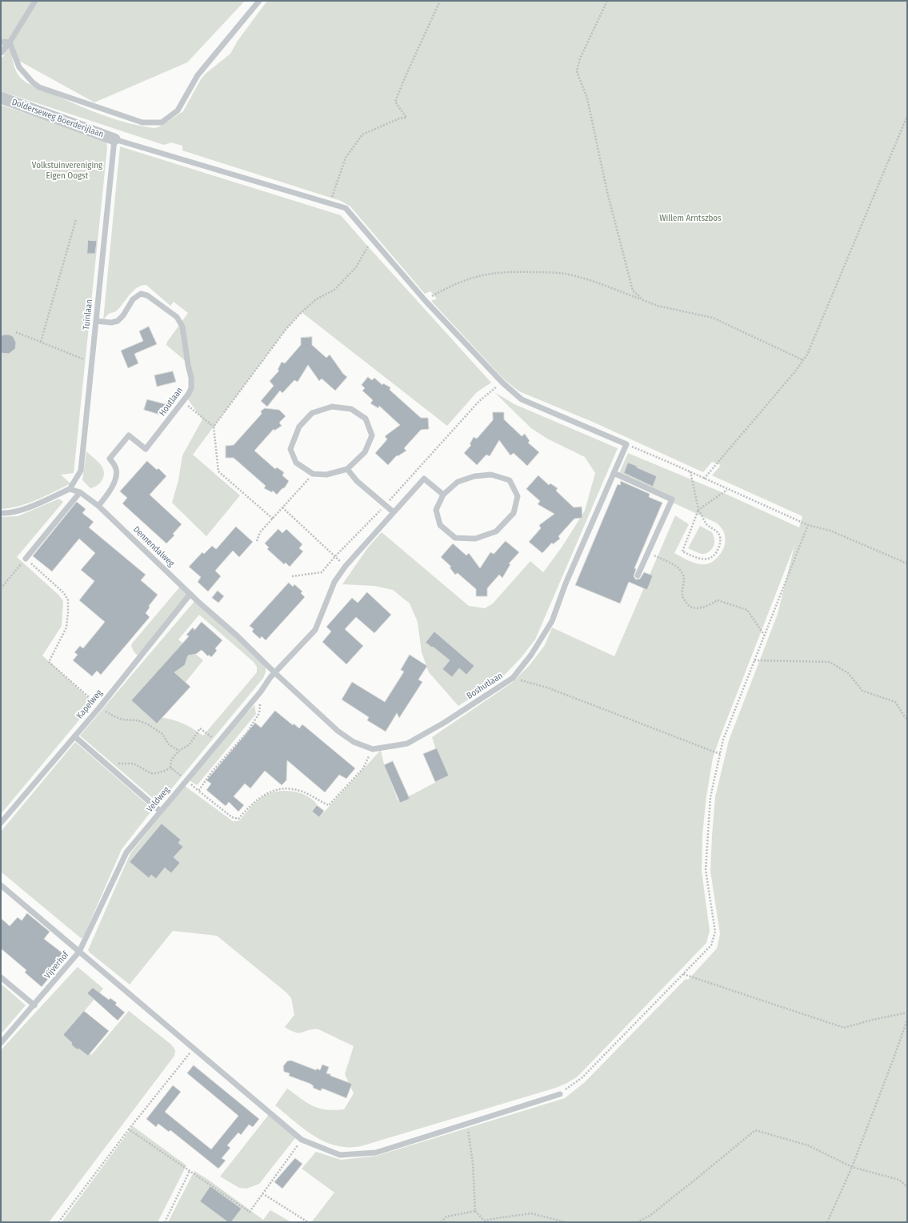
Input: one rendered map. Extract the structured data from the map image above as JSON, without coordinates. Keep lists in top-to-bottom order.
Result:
{
  "streets": {
    "street": ["Dolderseweg Boerderijlaan"],
    "lane": [
      "Tuinlaan",
      "Houtlaan",
      "Dennendalweg",
      "Boshutlaan",
      "Kapelweg",
      "Veldweg",
      "Vijverhof"
    ]
  },
  "crossings": [
    ["Dolderseweg Boerderijlaan", "Tuinlaan"],
    ["Tuinlaan", "Houtlaan"],
    ["Tuinlaan", "Dennendalweg"],
    ["Houtlaan", "Dennendalweg"],
    ["Dennendalweg", "Boshutlaan"],
    ["Dennendalweg", "Kapelweg"],
    ["Dennendalweg", "Veldweg"],
    ["Boshutlaan", "Veldweg"],
    ["Veldweg", "Vijverhof"]
  ],
  "parks": ["Volkstuinvereniging Eigen Oogst", "Willem Arntszbos"]
}
